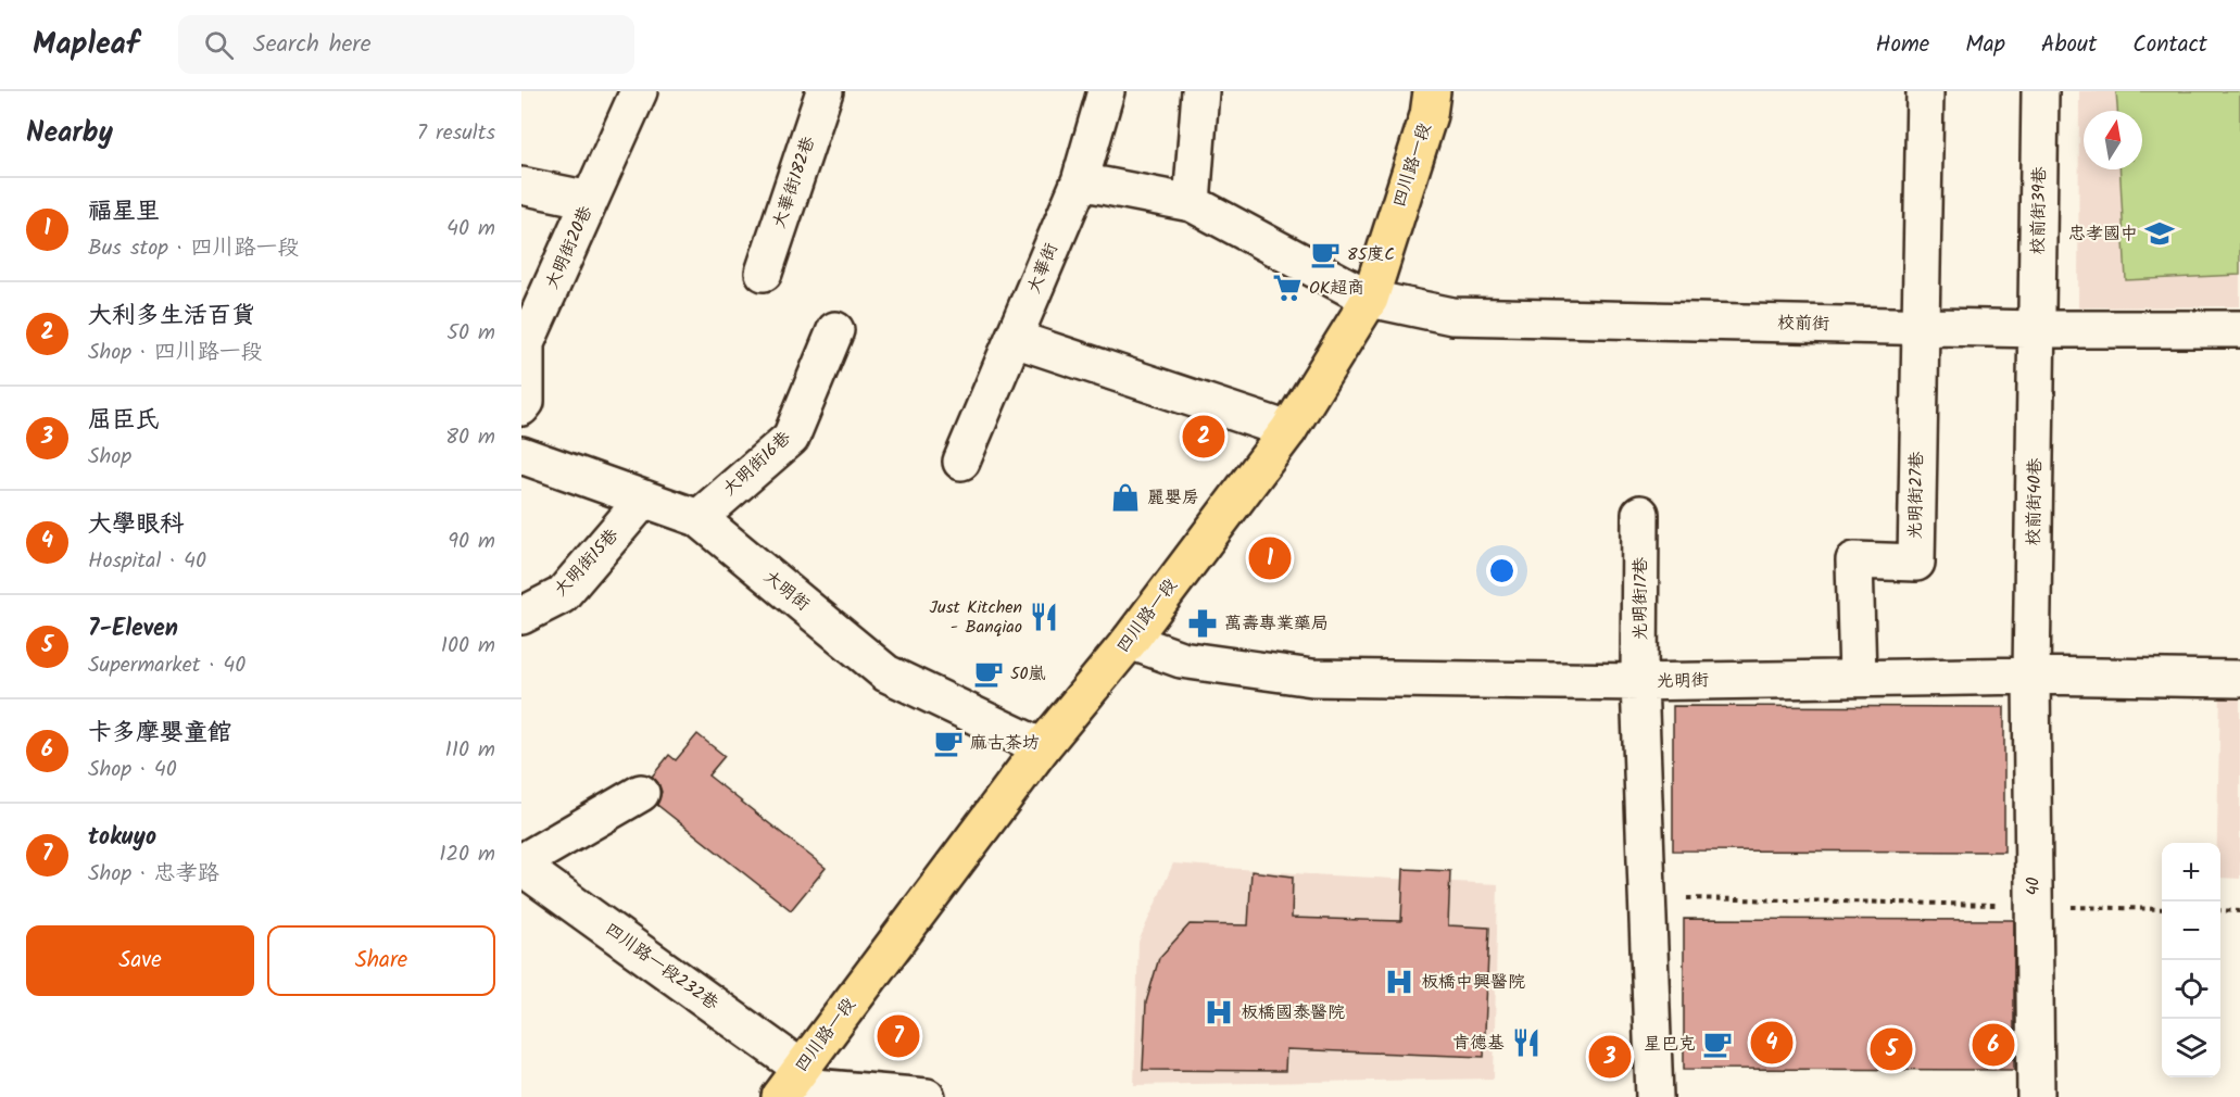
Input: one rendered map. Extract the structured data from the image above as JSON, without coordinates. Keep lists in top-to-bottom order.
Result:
{
  "streets": {
    "main road": ["四川路一段"],
    "street": [
      "大華街182巷",
      "校前街39巷",
      "大明街20巷",
      "大華街",
      "校前街",
      "大明街16巷",
      "光明街27巷",
      "校前街40巷",
      "大明街15巷",
      "大明街",
      "光明街17巷",
      "光明街",
      "40",
      "四川路一段232巷"
    ]
  },
  "crossings": [
    ["四川路一段", "校前街"],
    ["四川路一段", "大明街"],
    ["四川路一段", "光明街"],
    ["四川路一段", "四川路一段232巷"],
    ["校前街39巷", "校前街"],
    ["校前街39巷", "校前街40巷"],
    ["校前街", "光明街27巷"],
    ["校前街", "校前街40巷"],
    ["大明街16巷", "大明街"],
    ["光明街27巷", "光明街"],
    ["校前街40巷", "光明街"],
    ["校前街40巷", "40"],
    ["大明街15巷", "大明街"],
    ["光明街17巷", "光明街"],
    ["光明街", "40"]
  ],
  "places": {
    "school or university": ["忠孝國中"],
    "cafe": [
      "85度C",
      "50嵐",
      "麻古茶坊",
      "星巴克"
    ],
    "supermarket": ["OK超商"],
    "shop": ["麗嬰房"],
    "restaurant": ["Just Kitchen - Banqiao", "肯德基"],
    "pharmacy": ["萬壽專業藥局"],
    "hospital": ["板橋中興醫院", "板橋國泰醫院"]
  },
  "north": "top",
  "page": {
    "header": "Mapleaf",
    "search": "Search here",
    "nav": [
      "Home",
      "Map",
      "About",
      "Contact"
    ],
    "heading": ["Nearby", "7 results"],
    "list": [
      {
        "mark": "1",
        "name": "福星里",
        "note": "Bus stop · 四川路一段",
        "value": "40 m"
      },
      {
        "mark": "2",
        "name": "大利多生活百貨",
        "note": "Shop · 四川路一段",
        "value": "50 m"
      },
      {
        "mark": "3",
        "name": "屈臣氏",
        "note": "Shop",
        "value": "80 m"
      },
      {
        "mark": "4",
        "name": "大學眼科",
        "note": "Hospital · 40",
        "value": "90 m"
      },
      {
        "mark": "5",
        "name": "7-Eleven",
        "note": "Supermarket · 40",
        "value": "100 m"
      },
      {
        "mark": "6",
        "name": "卡多摩嬰童館",
        "note": "Shop · 40",
        "value": "110 m"
      },
      {
        "mark": "7",
        "name": "tokuyo",
        "note": "Shop · 忠孝路",
        "value": "120 m"
      }
    ],
    "pins": [
      "2",
      "1",
      "7",
      "4",
      "6",
      "5",
      "3"
    ],
    "map_buttons": ["+", "−"],
    "buttons": ["Save", "Share"]
  }
}
